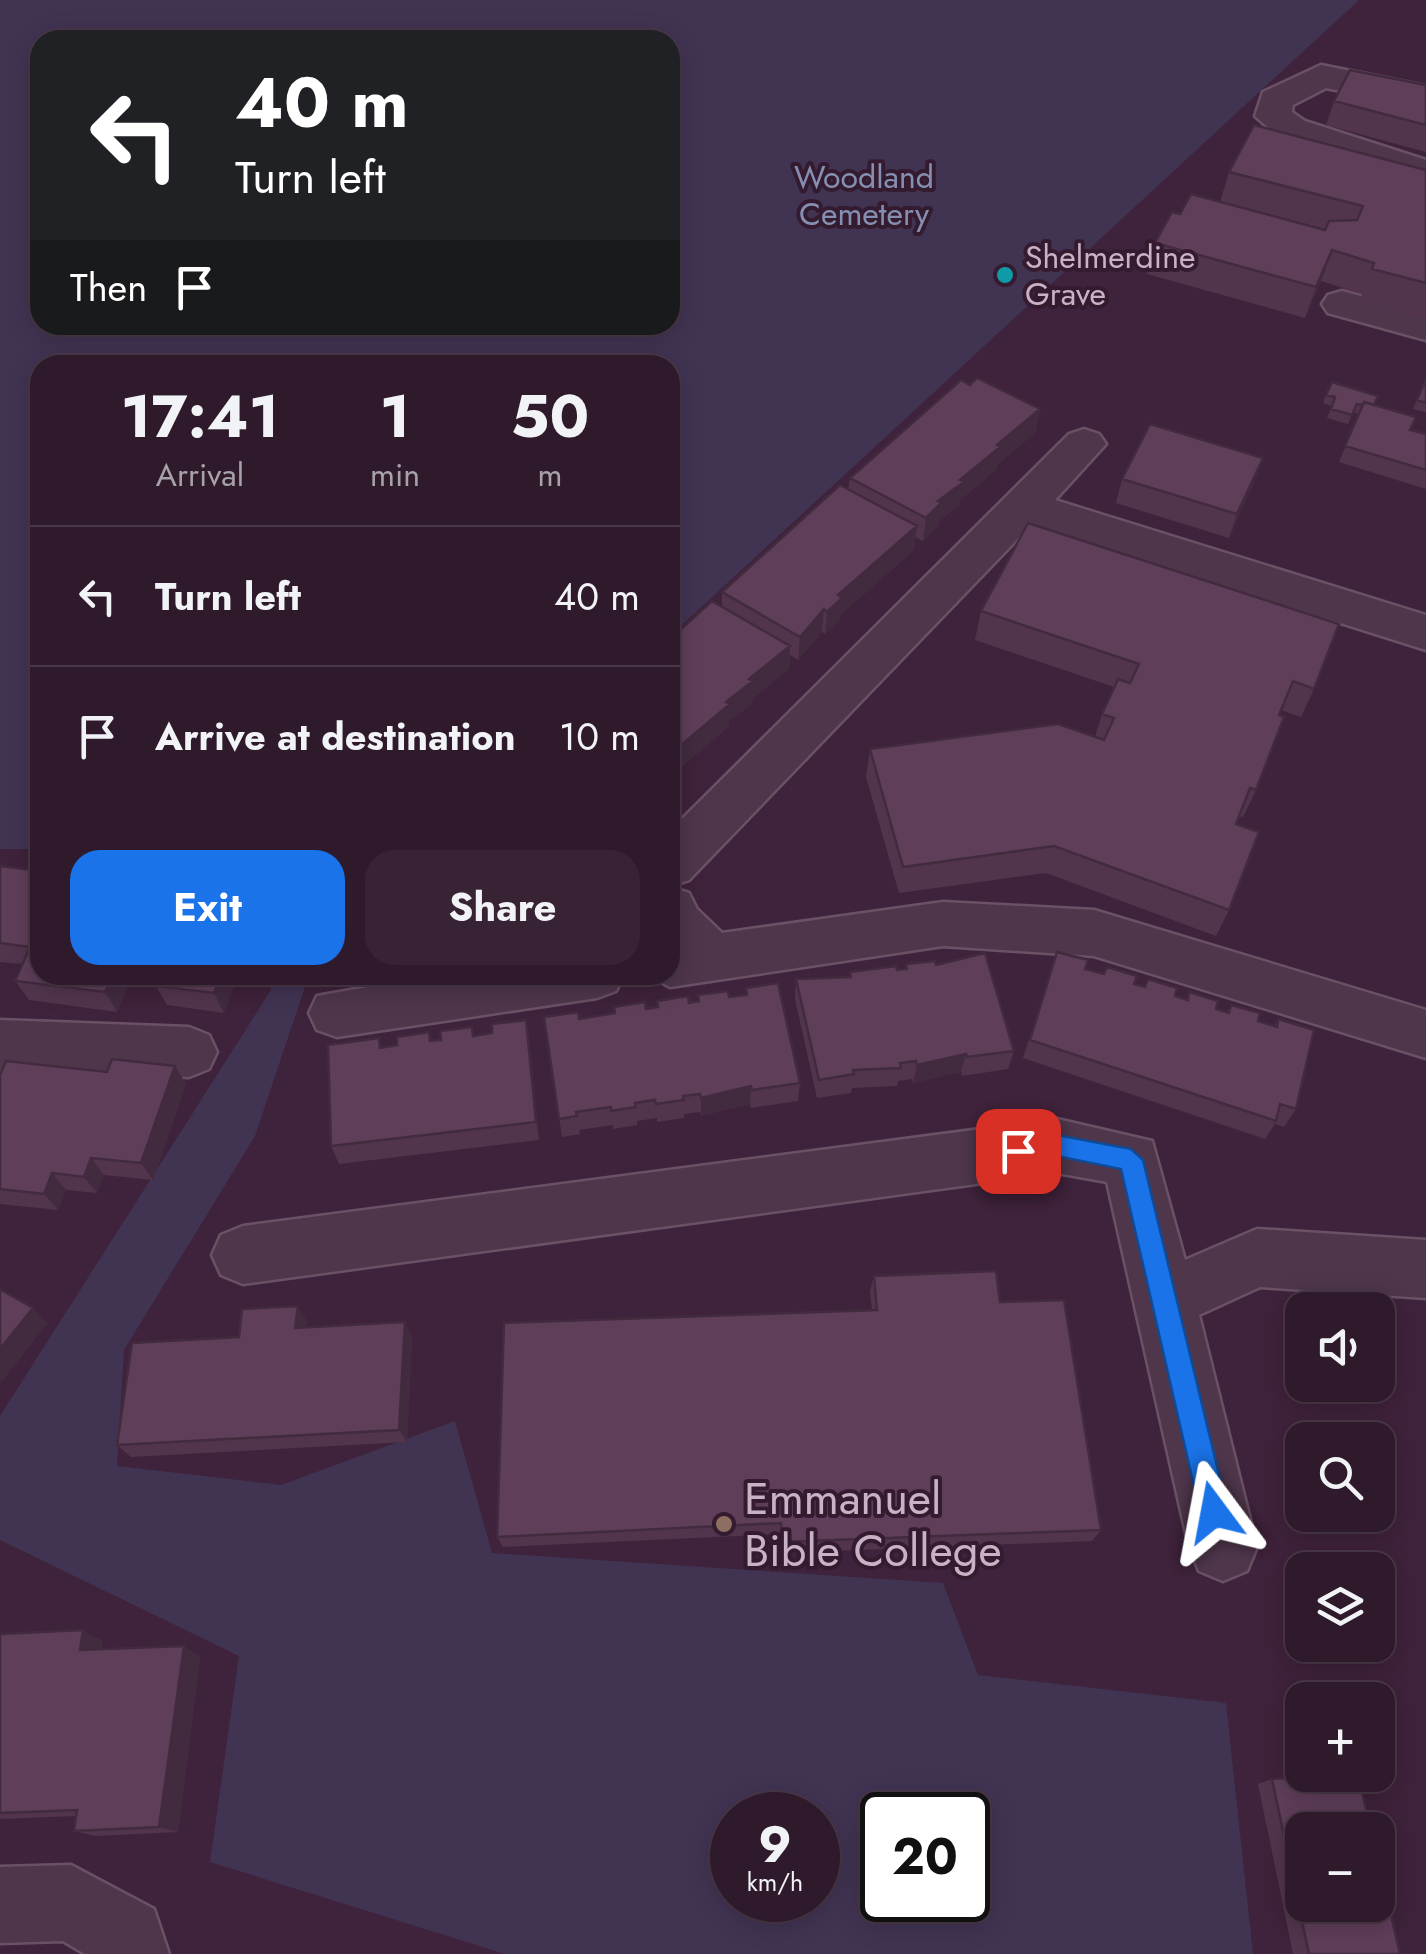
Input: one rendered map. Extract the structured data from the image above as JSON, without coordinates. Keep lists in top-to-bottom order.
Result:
{
  "parks": ["Woodland Cemetery"],
  "places": ["Shelmerdine Grave", "Emmanuel Bible College"],
  "page": {
    "turn": ["40 m", "Turn left"],
    "then": "Then",
    "eta": [
      "17:41",
      "Arrival",
      "1",
      "min",
      "50",
      "m"
    ],
    "list": [
      {
        "name": "Turn left",
        "value": "40 m"
      },
      {
        "name": "Arrive at destination",
        "value": "10 m"
      }
    ],
    "buttons": ["Exit", "Share"],
    "map_buttons": ["+", "−"],
    "speed": "9 km/h",
    "limit": "20"
  }
}
